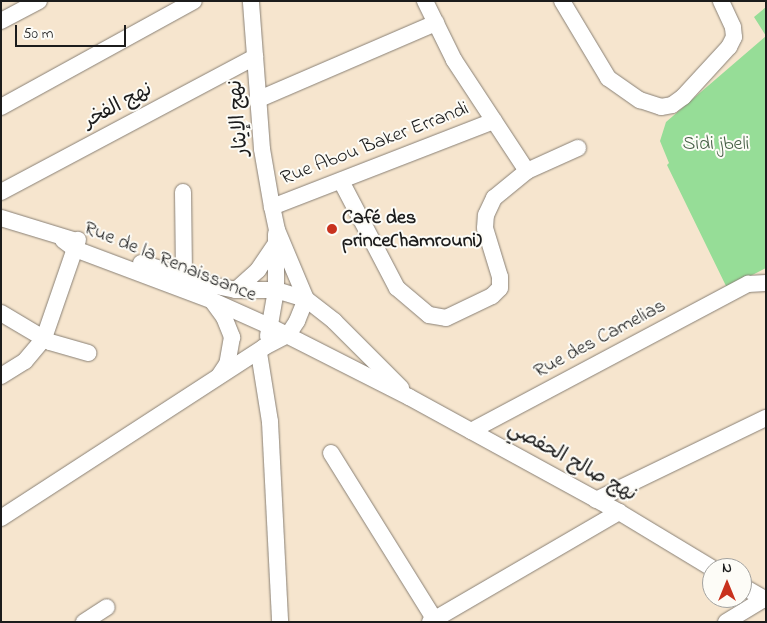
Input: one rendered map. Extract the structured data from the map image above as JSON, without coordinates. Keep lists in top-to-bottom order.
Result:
{
  "streets": {
    "street": [
      "نهج الفخر",
      "نهج الإيثار",
      "Rue Abou Baker Errandi",
      "Rue de la Renaissance",
      "Rue des Camelias",
      "نهج صالح الحفصي"
    ]
  },
  "crossings": [
    ["نهج الفخر", "نهج الإيثار"],
    ["نهج الإيثار", "Rue Abou Baker Errandi"],
    ["Rue de la Renaissance", "نهج صالح الحفصي"],
    ["Rue des Camelias", "نهج صالح الحفصي"]
  ],
  "parks": ["Sidi jbeli"],
  "places": ["Café des prince(hamrouni)"],
  "scale_bar": "50 m",
  "north": "top"
}
